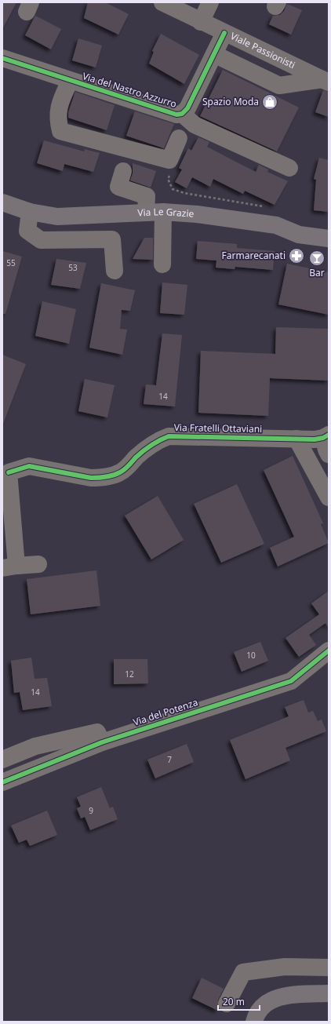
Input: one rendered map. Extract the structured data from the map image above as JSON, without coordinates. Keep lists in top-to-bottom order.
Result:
{
  "streets": {
    "main road": ["Via Le Grazie"],
    "street": [
      "Viale Passionisti",
      "Via del Nastro Azzurro",
      "Via Fratelli Ottaviani",
      "Via del Potenza"
    ]
  },
  "crossings": [
    ["Viale Passionisti", "Via del Nastro Azzurro"]
  ],
  "places": {
    "shop": ["Spazio Moda"],
    "pharmacy": ["Farmarecanati"],
    "bar": ["Bar"]
  },
  "house_numbers": [
    "55",
    "53",
    "14",
    "10",
    "12",
    "14",
    "7",
    "9"
  ],
  "scale_bar": "20 m"
}
